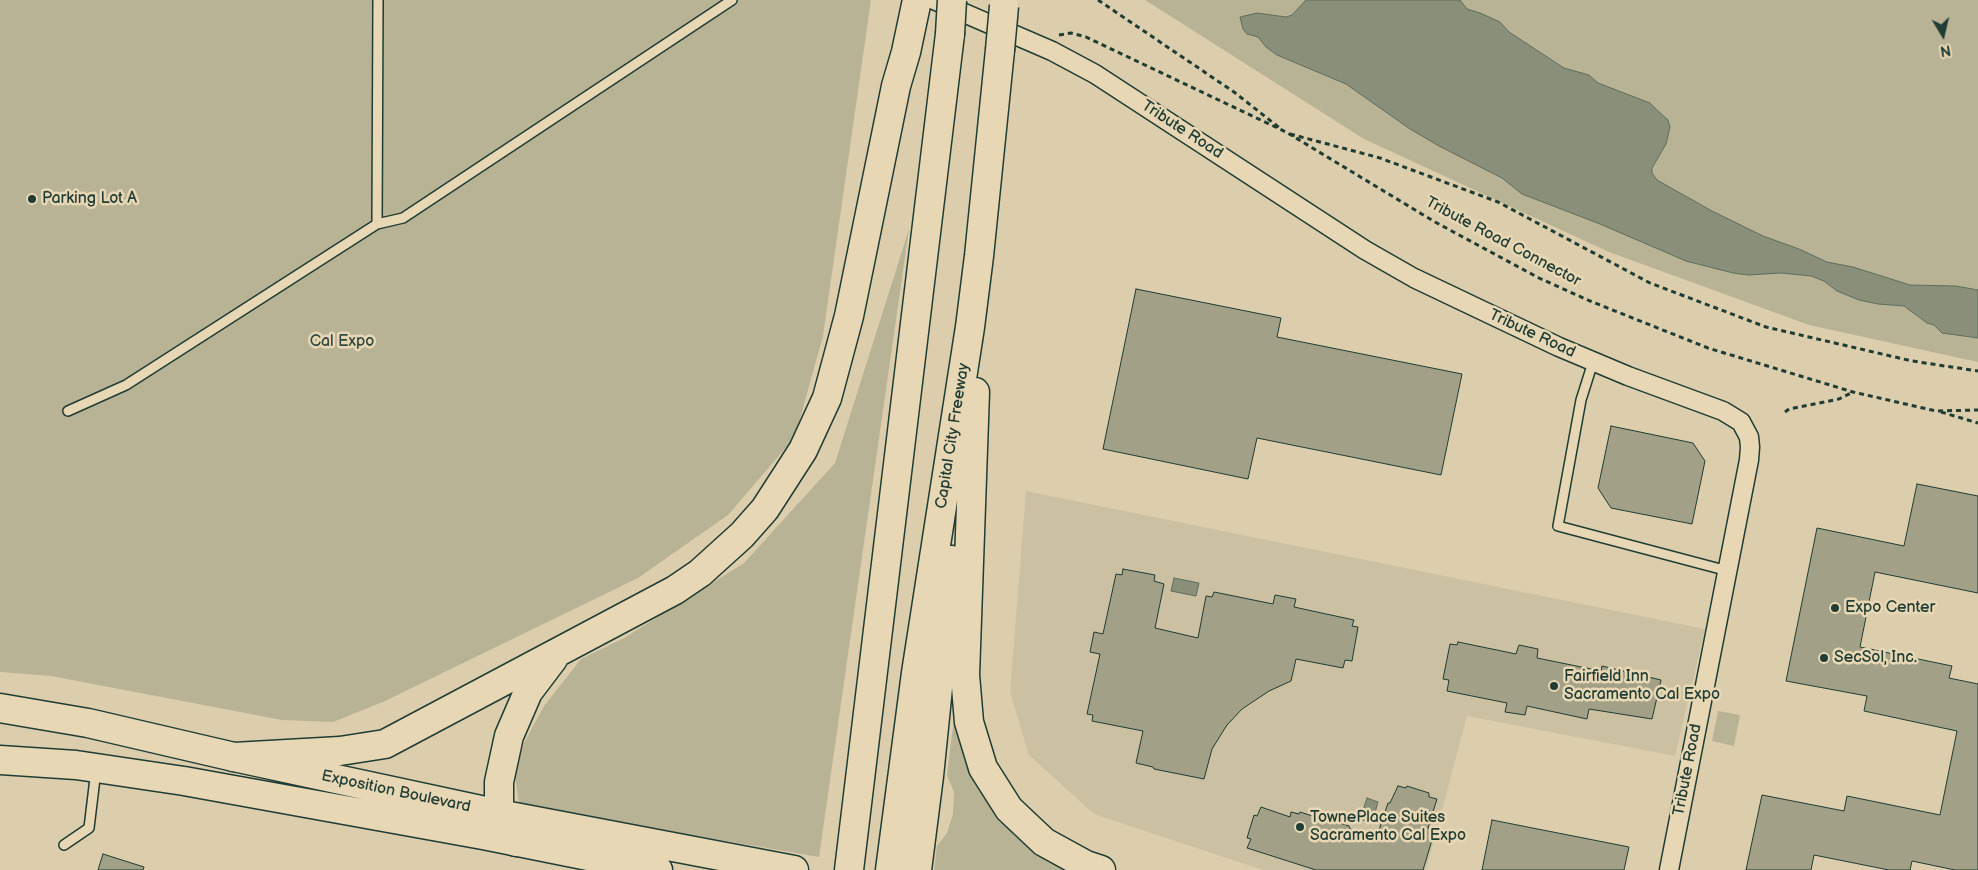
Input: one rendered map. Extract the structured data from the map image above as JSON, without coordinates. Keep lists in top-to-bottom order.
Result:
{
  "streets": {
    "main road": ["Capital City Freeway", "Exposition Boulevard"],
    "street": ["Tribute Road"],
    "path": ["Tribute Road Connector"]
  },
  "crossings": [
    ["Tribute Road", "Tribute Road Connector"]
  ],
  "parks": ["Cal Expo"],
  "places": [
    "Parking Lot A",
    "Expo Center",
    "SecSol, Inc.",
    "Fairfield Inn Sacramento Cal Expo",
    "TownePlace Suites Sacramento Cal Expo"
  ],
  "north": "bottom"
}
